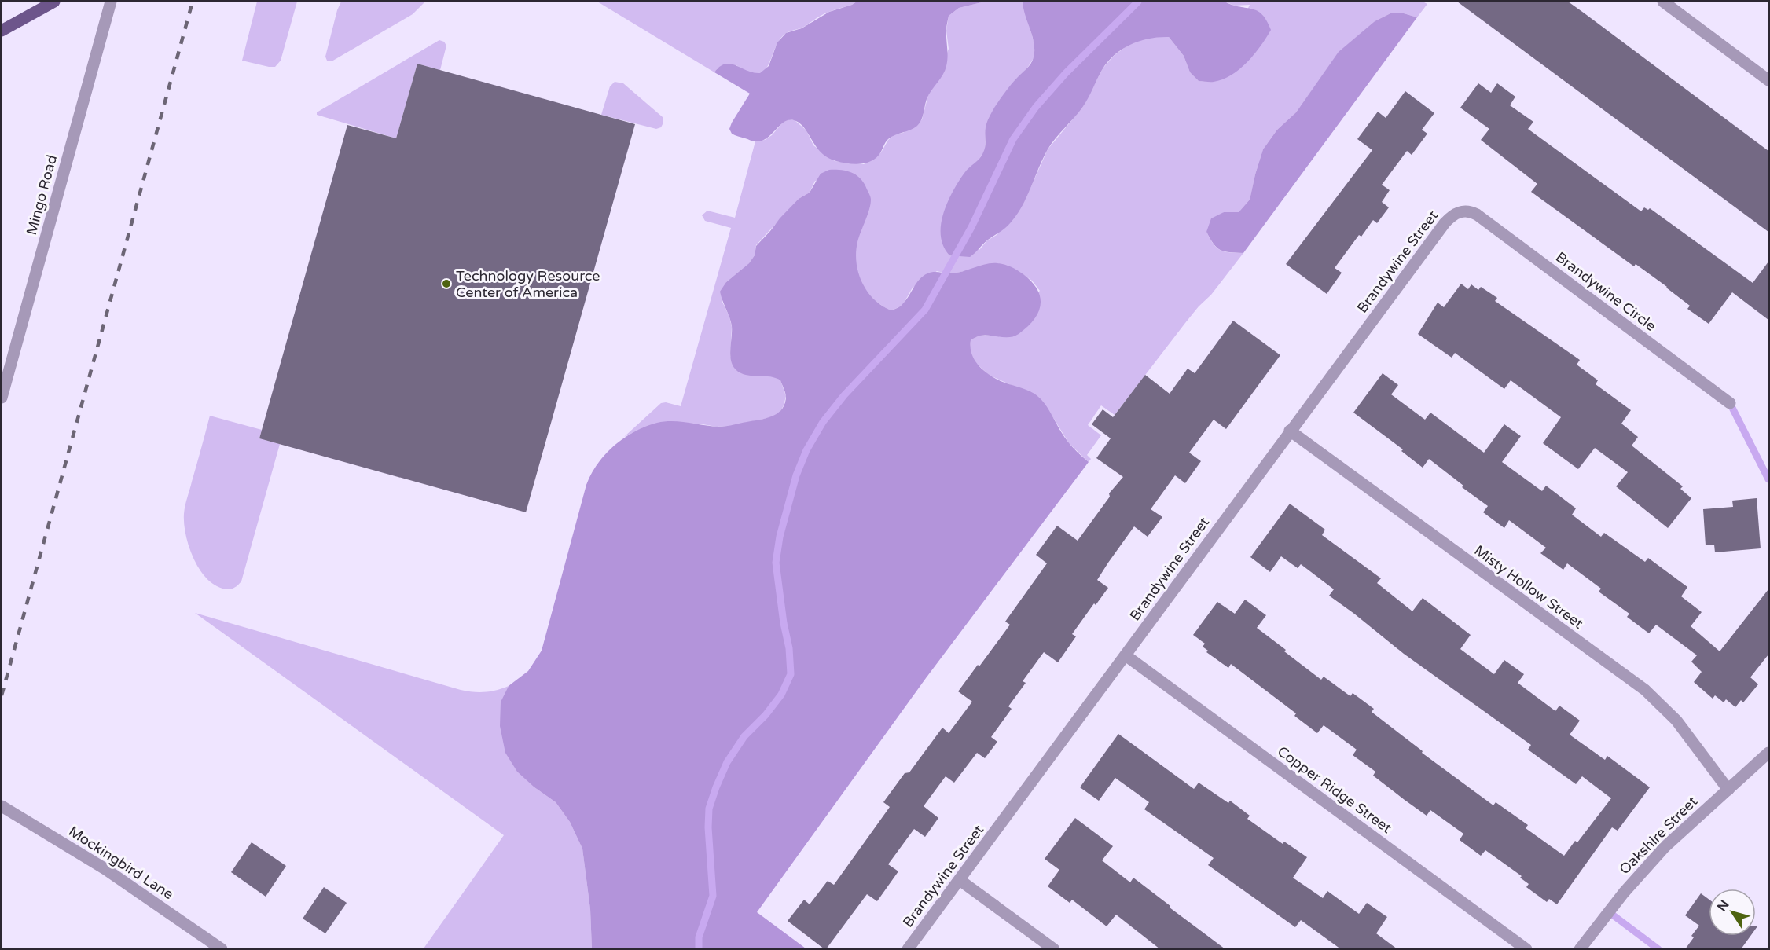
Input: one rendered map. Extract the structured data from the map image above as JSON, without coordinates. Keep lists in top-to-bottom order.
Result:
{
  "streets": {
    "street": [
      "Mingo Road",
      "Brandywine Street",
      "Brandywine Circle",
      "Misty Hollow Street",
      "Copper Ridge Street",
      "Oakshire Street",
      "Mockingbird Lane"
    ]
  },
  "crossings": [
    ["Brandywine Street", "Brandywine Circle"],
    ["Brandywine Street", "Misty Hollow Street"],
    ["Brandywine Street", "Copper Ridge Street"],
    ["Misty Hollow Street", "Oakshire Street"]
  ],
  "places": ["Technology Resource Center of America"],
  "north": "top left"
}
